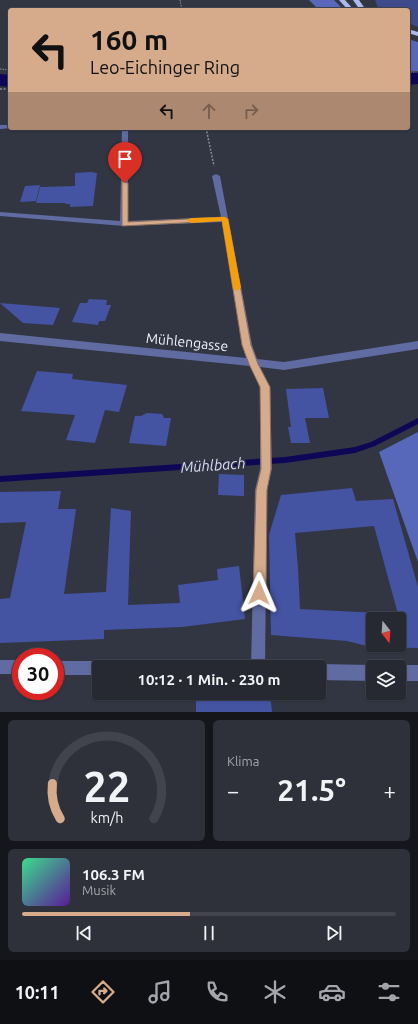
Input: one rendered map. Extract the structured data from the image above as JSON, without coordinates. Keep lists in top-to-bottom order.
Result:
{
  "streets": {
    "street": ["Mühlengasse"]
  },
  "water": ["Mühlbach"],
  "north": "bottom",
  "page": {
    "turn": ["160 m", "Leo-Eichinger Ring"],
    "limit": "30",
    "trip": "10:12 · 1 Min. · 230 m",
    "tile": "Klima",
    "heat": ["−", "21.5°", "+"],
    "song": ["106.3 FM", "Musik"],
    "tabs": "10:11",
    "gauge": ["22", "km/h"]
  }
}
